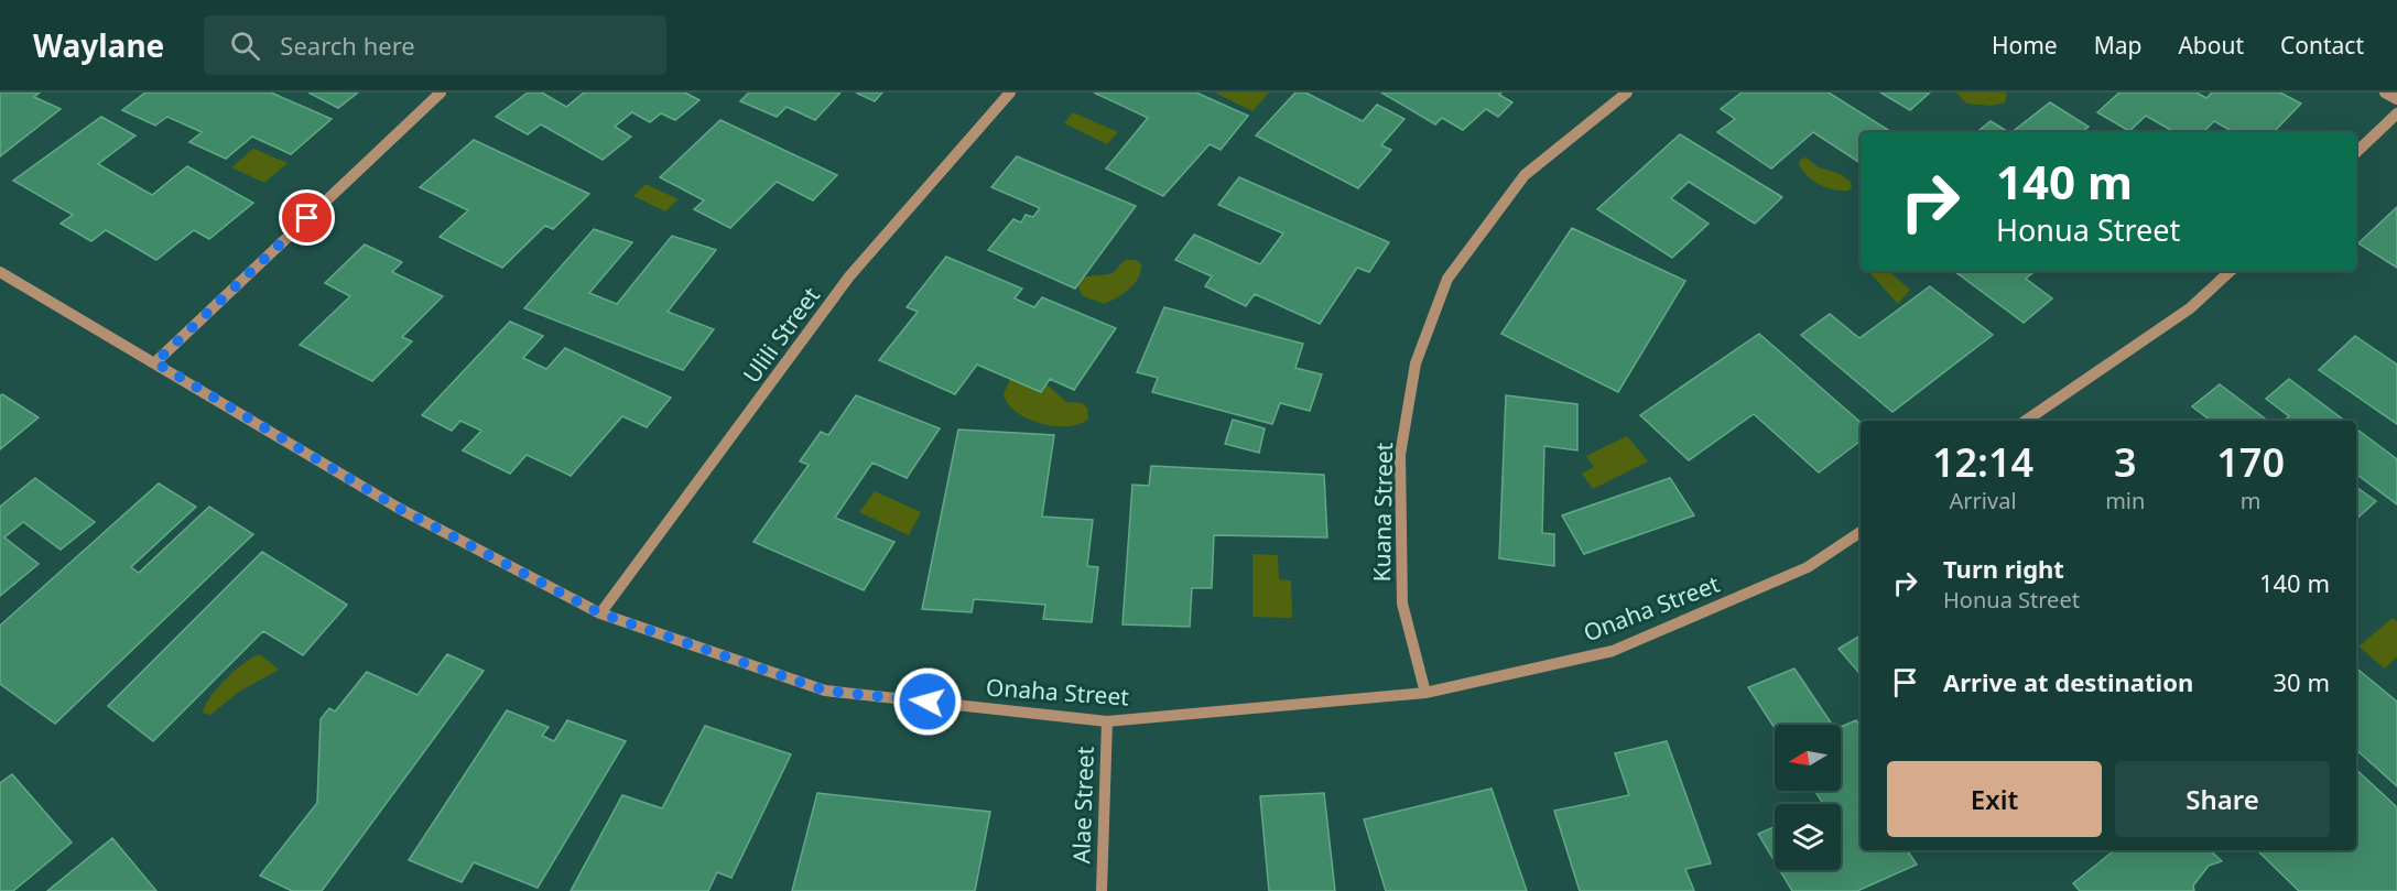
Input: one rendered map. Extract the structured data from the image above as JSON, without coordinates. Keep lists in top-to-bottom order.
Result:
{
  "streets": {
    "street": [
      "Ulili Street",
      "Kuana Street",
      "Onaha Street",
      "Alae Street"
    ]
  },
  "crossings": [
    ["Ulili Street", "Onaha Street"],
    ["Kuana Street", "Onaha Street"],
    ["Onaha Street", "Alae Street"]
  ],
  "north": "left",
  "page": {
    "header": "Waylane",
    "search": "Search here",
    "nav": [
      "Home",
      "Map",
      "About",
      "Contact"
    ],
    "turn": ["140 m", "Honua Street"],
    "eta": [
      "12:14",
      "Arrival",
      "3",
      "min",
      "170",
      "m"
    ],
    "list": [
      {
        "name": "Turn right",
        "note": "Honua Street",
        "value": "140 m"
      },
      {
        "name": "Arrive at destination",
        "value": "30 m"
      }
    ],
    "buttons": ["Exit", "Share"]
  }
}
